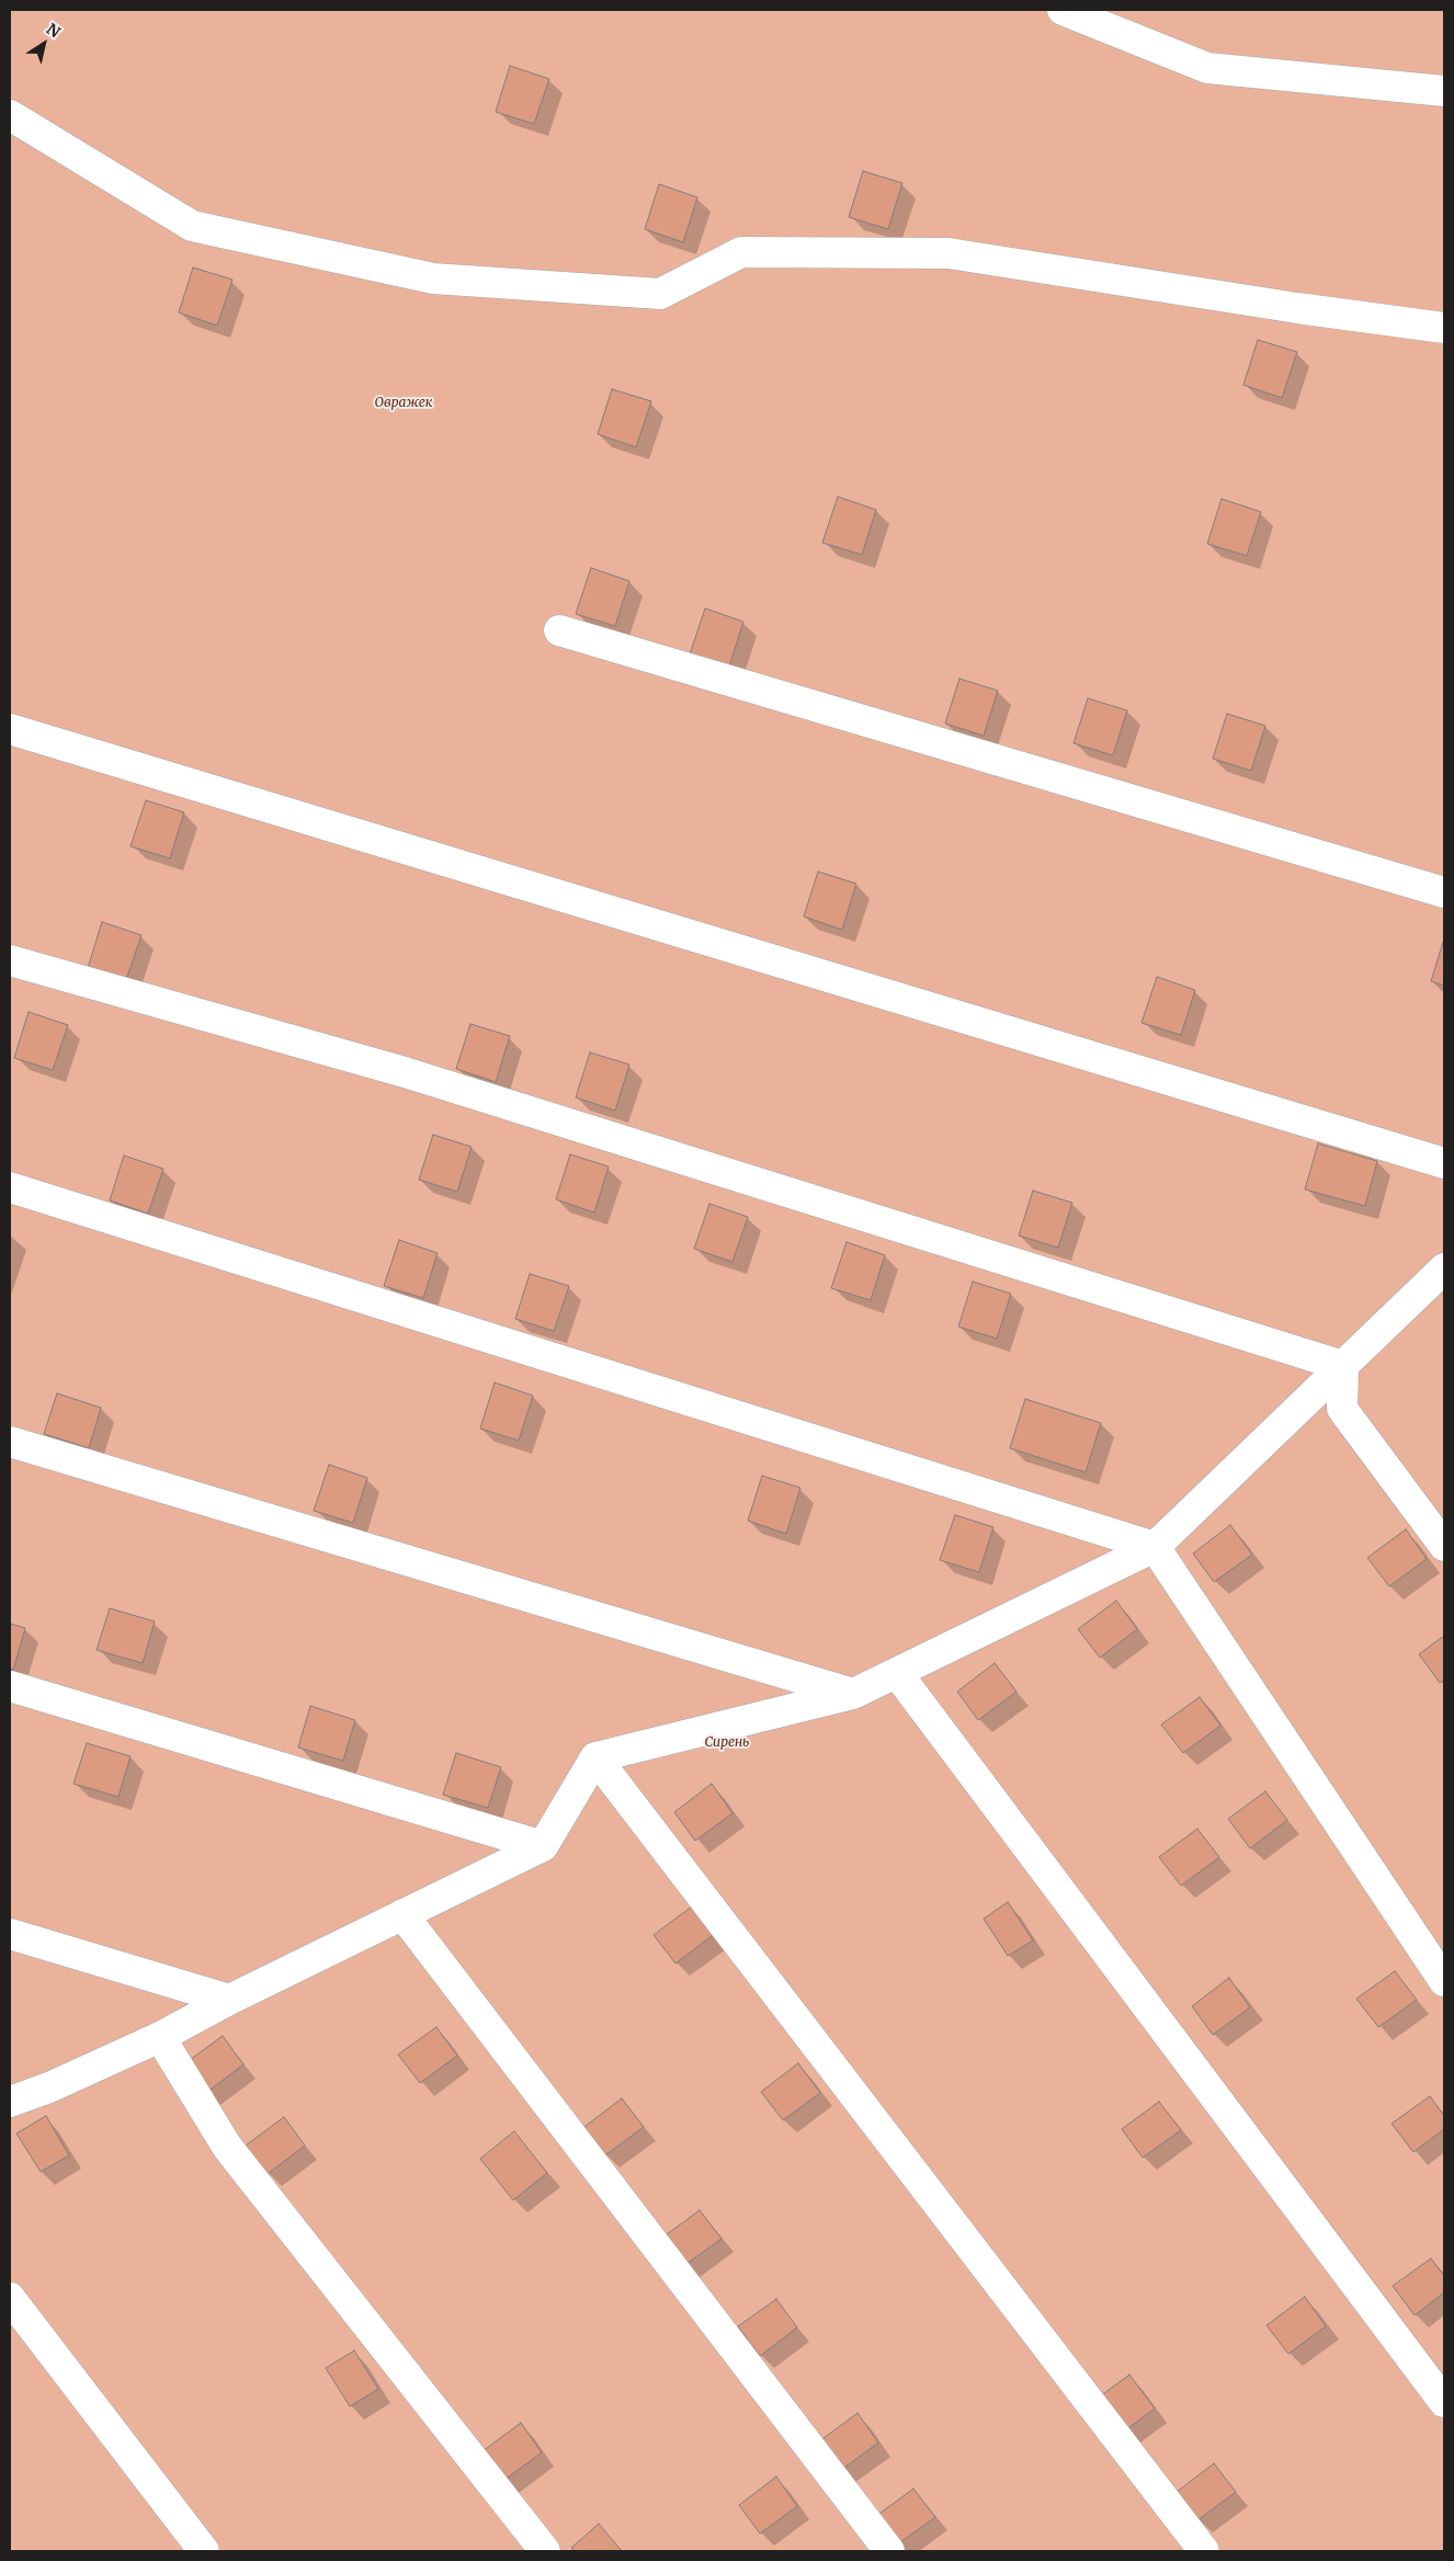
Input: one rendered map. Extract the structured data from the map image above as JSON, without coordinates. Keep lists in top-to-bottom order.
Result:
{
  "parks": ["Овражек", "Сирень"],
  "north": "top right"
}
